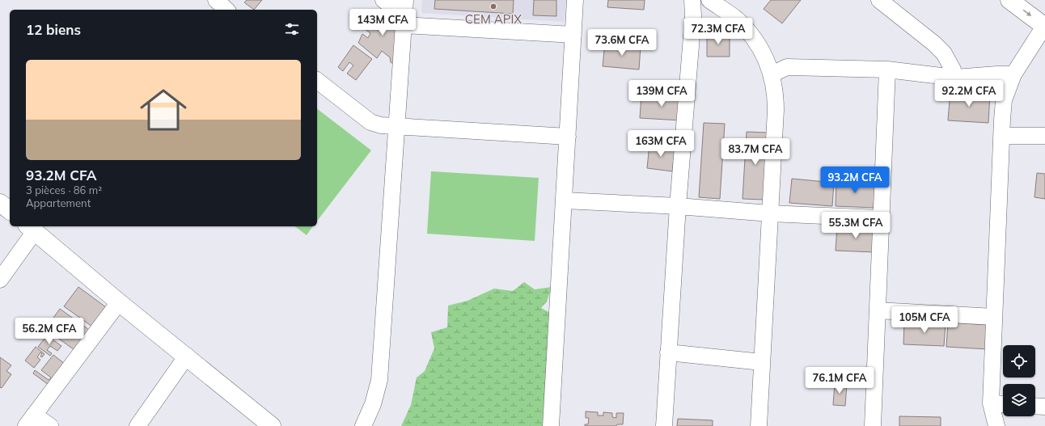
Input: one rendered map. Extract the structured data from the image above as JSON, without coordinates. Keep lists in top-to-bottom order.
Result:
{
  "places": ["CEM APIX"],
  "page": {
    "price": [
      "143M CFA",
      "72.3M CFA",
      "73.6M CFA",
      "139M CFA",
      "92.2M CFA",
      "163M CFA",
      "83.7M CFA",
      "93.2M CFA",
      "55.3M CFA",
      "105M CFA",
      "56.2M CFA",
      "76.1M CFA"
    ],
    "heading": "12 biens",
    "list": [
      {
        "name": "93.2M CFA",
        "note": "3 pièces · 86 m² · Appartement"
      }
    ]
  }
}
